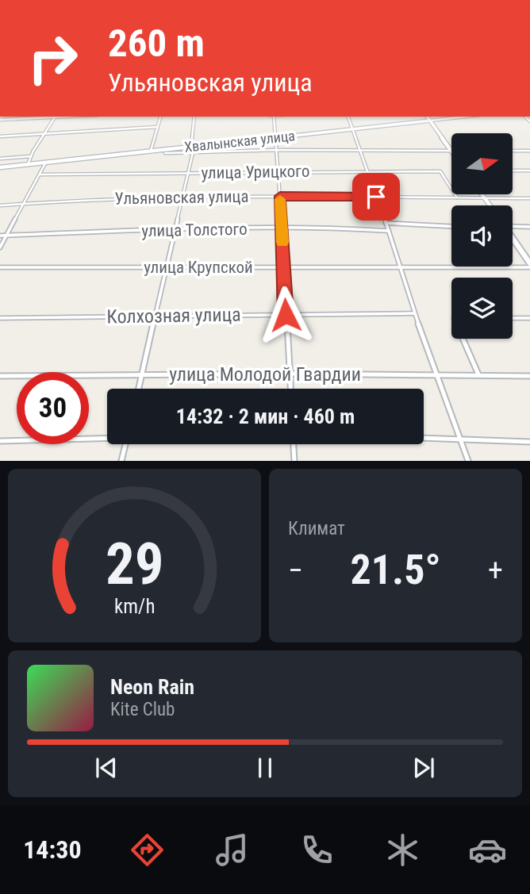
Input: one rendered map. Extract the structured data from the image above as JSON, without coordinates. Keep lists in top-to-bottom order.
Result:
{
  "streets": {
    "street": [
      "Хвалынская улица",
      "улица Урицкого",
      "Ульяновская улица",
      "улица Толстого",
      "улица Крупской",
      "Колхозная улица",
      "улица Молодой Гвардии"
    ]
  },
  "crossings": [
    ["улица Урицкого", "Ульяновская улица"]
  ],
  "north": "right",
  "page": {
    "turn": ["260 m", "Ульяновская улица"],
    "limit": "30",
    "trip": "14:32 · 2 мин · 460 m",
    "tile": "Климат",
    "heat": ["−", "21.5°", "+"],
    "song": ["Neon Rain", "Kite Club"],
    "tabs": "14:30",
    "gauge": ["29", "km/h"]
  }
}
